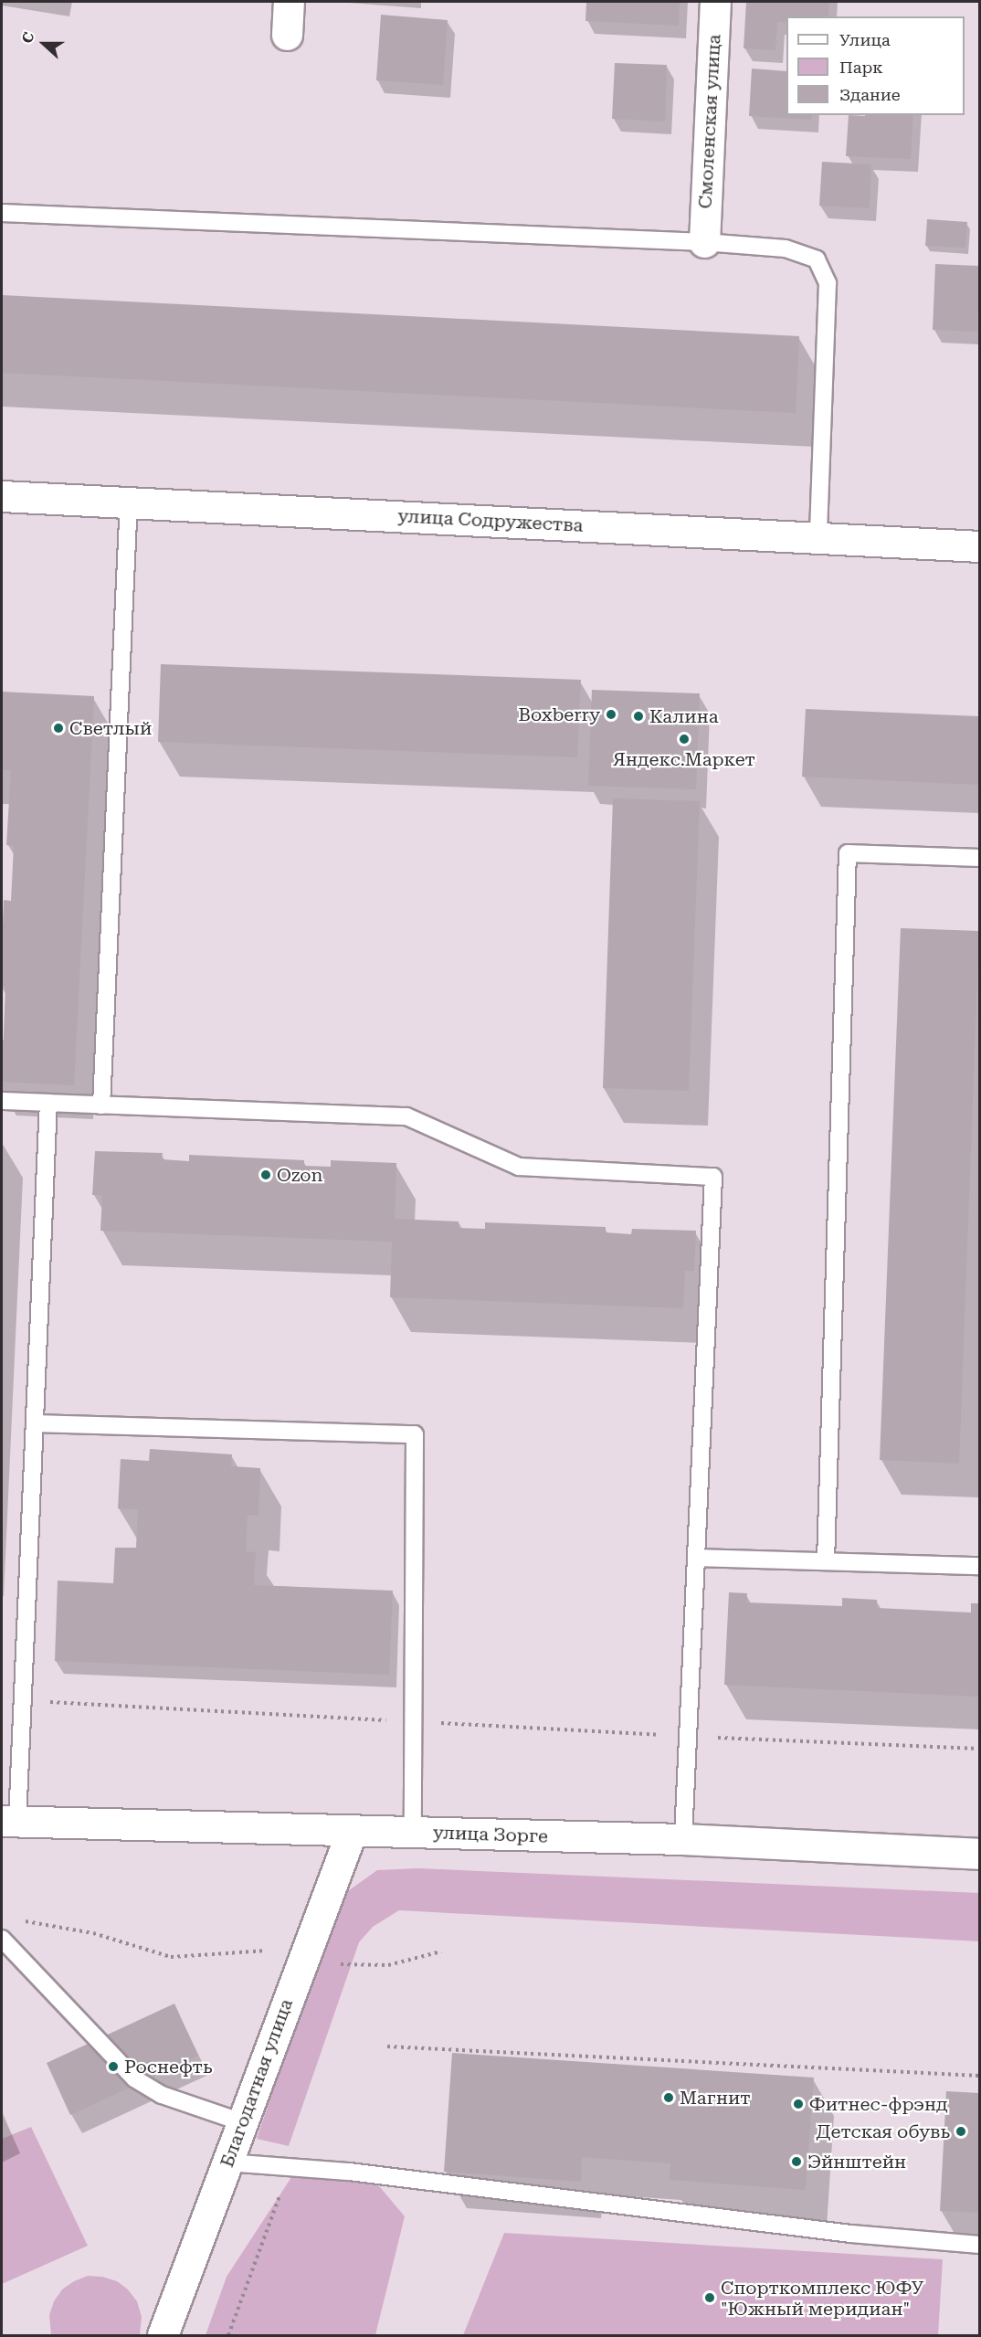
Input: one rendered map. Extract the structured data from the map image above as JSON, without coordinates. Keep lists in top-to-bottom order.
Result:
{
  "streets": {
    "street": [
      "Смоленская улица",
      "улица Содружества",
      "улица Зорге",
      "Благодатная улица"
    ]
  },
  "crossings": [
    ["улица Зорге", "Благодатная улица"]
  ],
  "places": [
    "Boxberry",
    "Калина",
    "Светлый",
    "Яндекс.Маркет",
    "Ozon",
    "Роснефть",
    "Магнит",
    "Фитнес-фрэнд",
    "Детская обувь",
    "Эйнштейн",
    "Спорткомплекс ЮФУ \"Южный меридиан\""
  ],
  "legend": ["Улица", "Парк", "Здание"],
  "north": "left"
}
